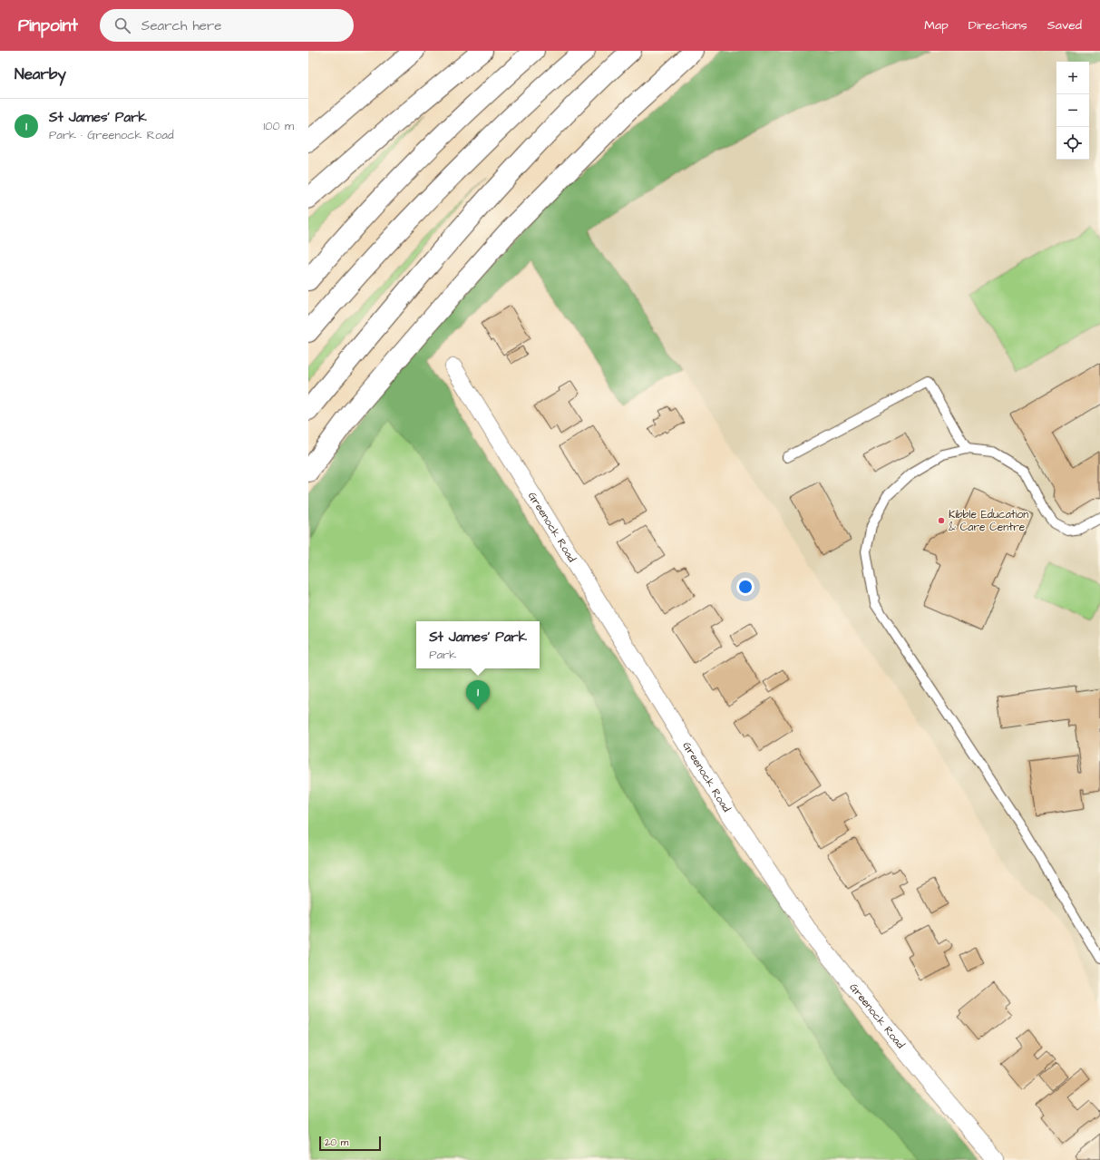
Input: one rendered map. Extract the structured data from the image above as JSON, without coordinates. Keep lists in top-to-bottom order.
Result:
{
  "streets": {
    "street": ["Greenock Road"]
  },
  "places": ["Kibble Education & Care Centre"],
  "scale_bar": "20 m",
  "page": {
    "header": "Pinpoint",
    "search": "Search here",
    "nav": ["Map", "Directions", "Saved"],
    "heading": "Nearby",
    "map_buttons": ["+", "−"],
    "list": [
      {
        "mark": "1",
        "name": "St James' Park",
        "note": "Park · Greenock Road",
        "value": "100 m"
      }
    ],
    "popup": ["St James' Park", "Park"],
    "pins": "1",
    "scale": "20 m"
  }
}
